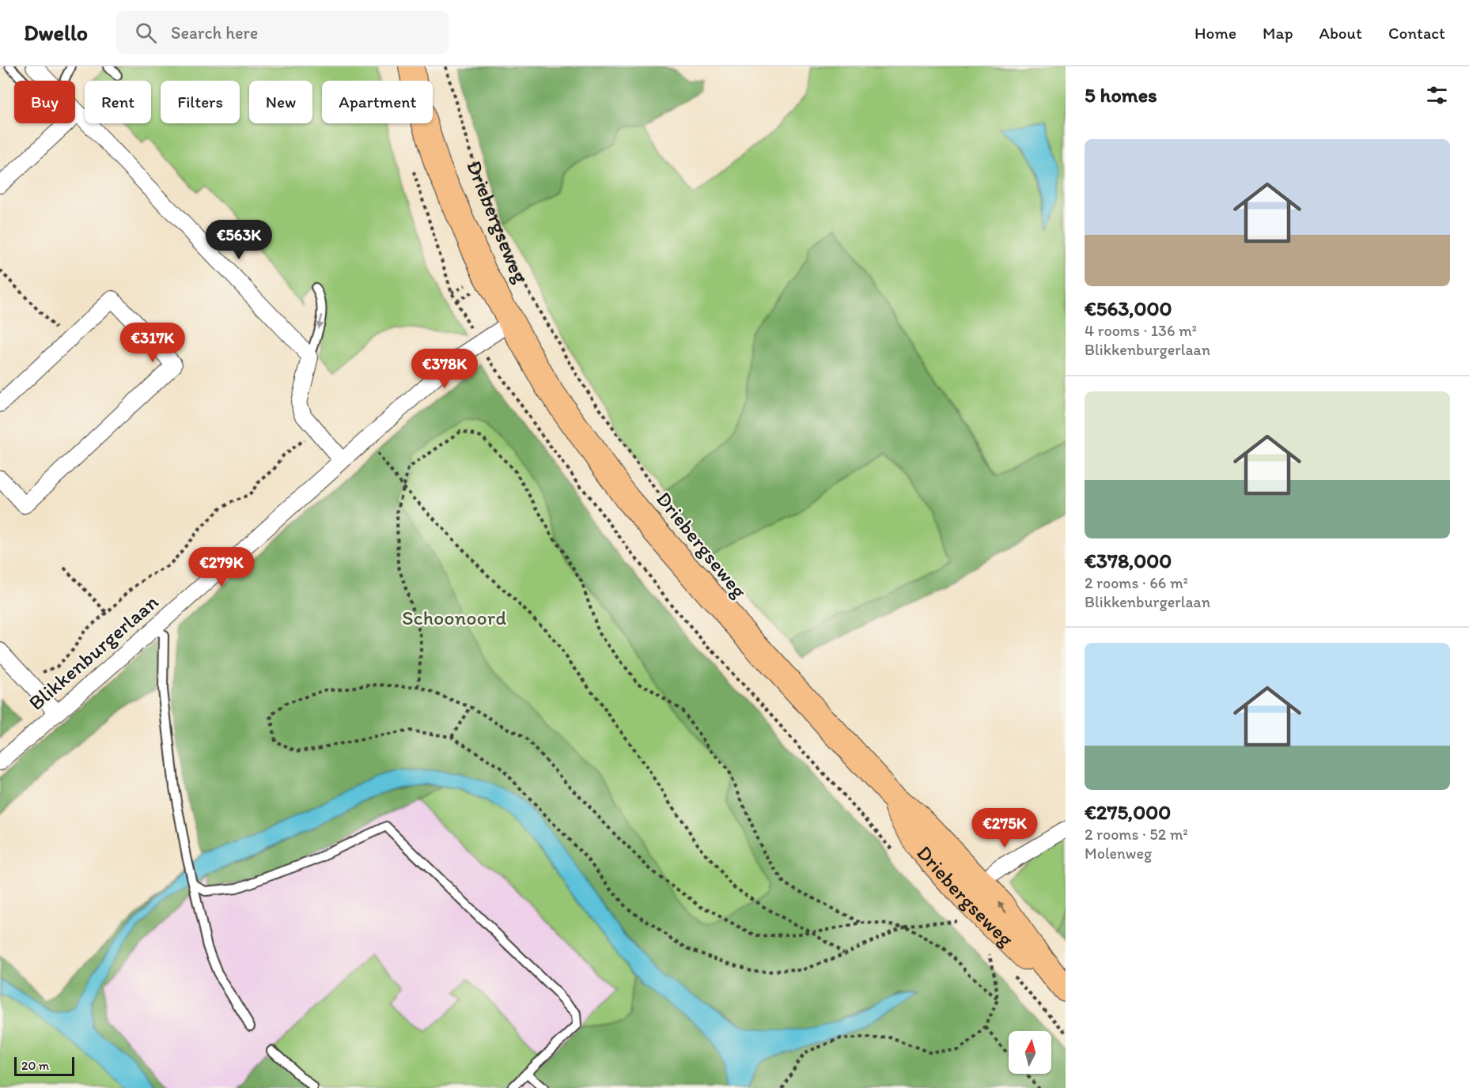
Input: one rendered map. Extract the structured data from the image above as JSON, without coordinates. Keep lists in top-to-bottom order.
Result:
{
  "streets": {
    "main road": ["Driebergseweg"],
    "street": ["Blikkenburgerlaan"]
  },
  "crossings": [
    ["Driebergseweg", "Blikkenburgerlaan"]
  ],
  "parks": ["Schoonoord"],
  "scale_bar": "20 m",
  "north": "top",
  "page": {
    "header": "Dwello",
    "search": "Search here",
    "nav": [
      "Home",
      "Map",
      "About",
      "Contact"
    ],
    "heading": "5 homes",
    "chip": [
      "Buy",
      "Rent",
      "Filters",
      "New",
      "Apartment"
    ],
    "list": [
      {
        "name": "€563,000",
        "note": "4 rooms · 136 m² · Blikkenburgerlaan"
      },
      {
        "name": "€378,000",
        "note": "2 rooms · 66 m² · Blikkenburgerlaan"
      },
      {
        "name": "€275,000",
        "note": "2 rooms · 52 m² · Molenweg"
      }
    ],
    "price": [
      "€563K",
      "€317K",
      "€378K",
      "€279K",
      "€275K"
    ],
    "scale": "20 m"
  }
}
